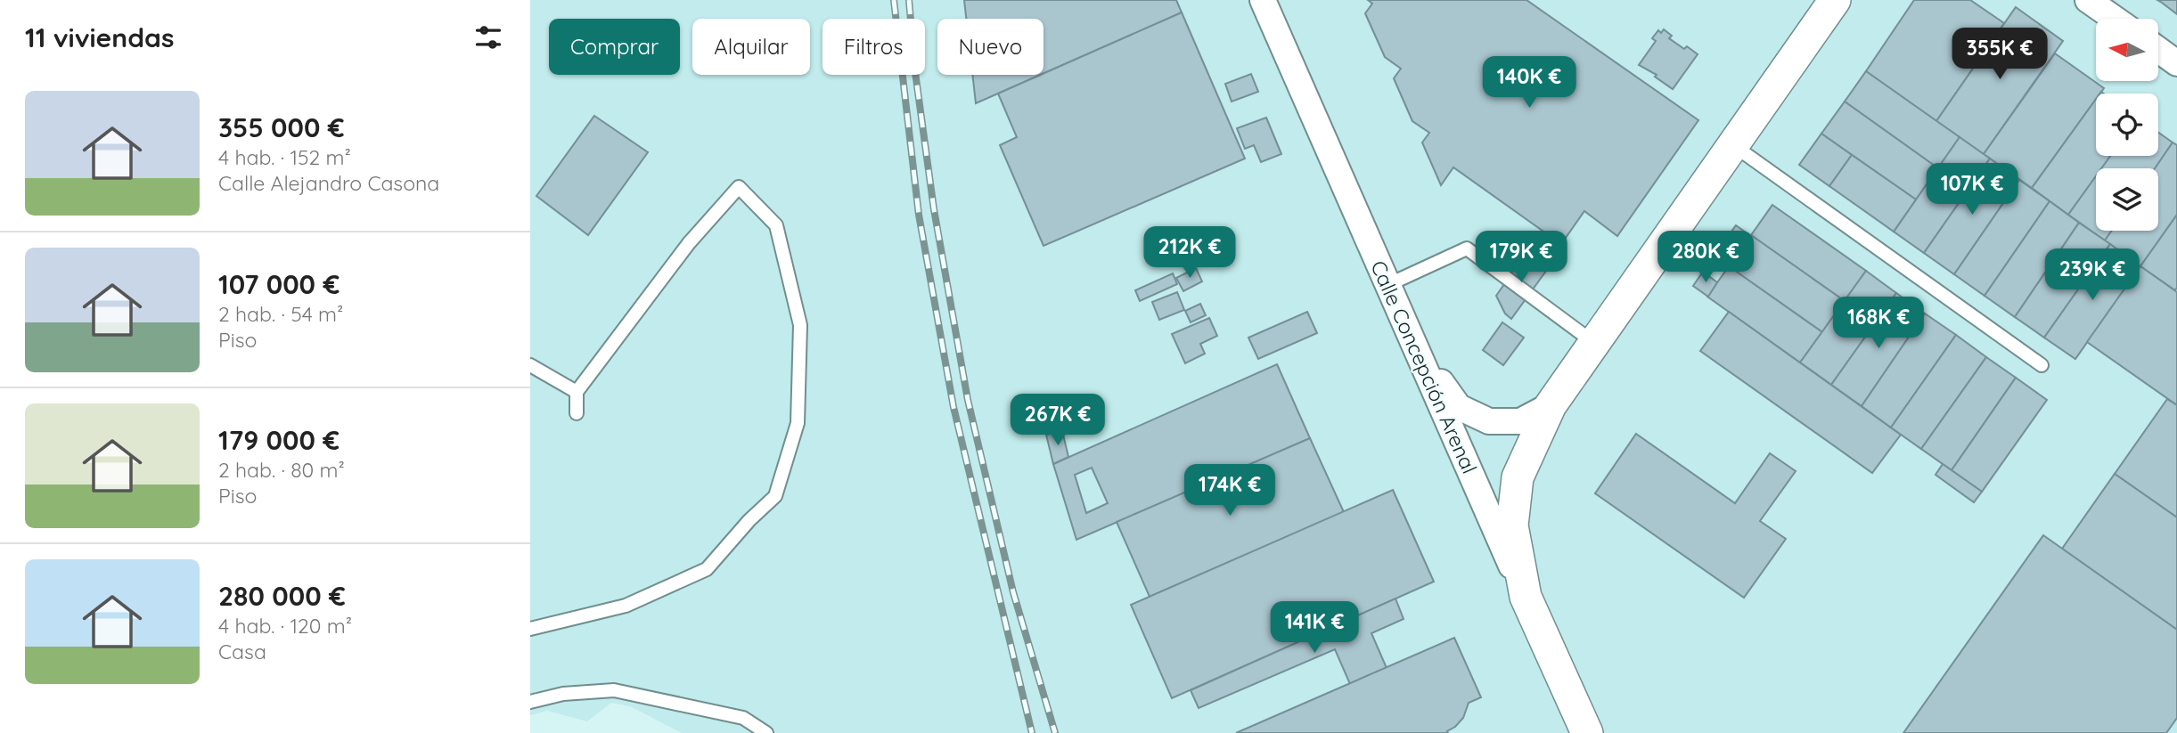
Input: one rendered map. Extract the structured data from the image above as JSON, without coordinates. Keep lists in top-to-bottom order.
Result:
{
  "streets": {
    "street": ["Calle Concepción Arenal"]
  },
  "north": "left",
  "page": {
    "heading": "11 viviendas",
    "chip": [
      "Comprar",
      "Alquilar",
      "Filtros",
      "Nuevo"
    ],
    "price": [
      "355K €",
      "140K €",
      "107K €",
      "212K €",
      "179K €",
      "280K €",
      "239K €",
      "168K €",
      "267K €",
      "174K €",
      "141K €"
    ],
    "list": [
      {
        "name": "355 000 €",
        "note": "4 hab. · 152 m² · Calle Alejandro Casona"
      },
      {
        "name": "107 000 €",
        "note": "2 hab. · 54 m² · Piso"
      },
      {
        "name": "179 000 €",
        "note": "2 hab. · 80 m² · Piso"
      },
      {
        "name": "280 000 €",
        "note": "4 hab. · 120 m² · Casa"
      }
    ]
  }
}
